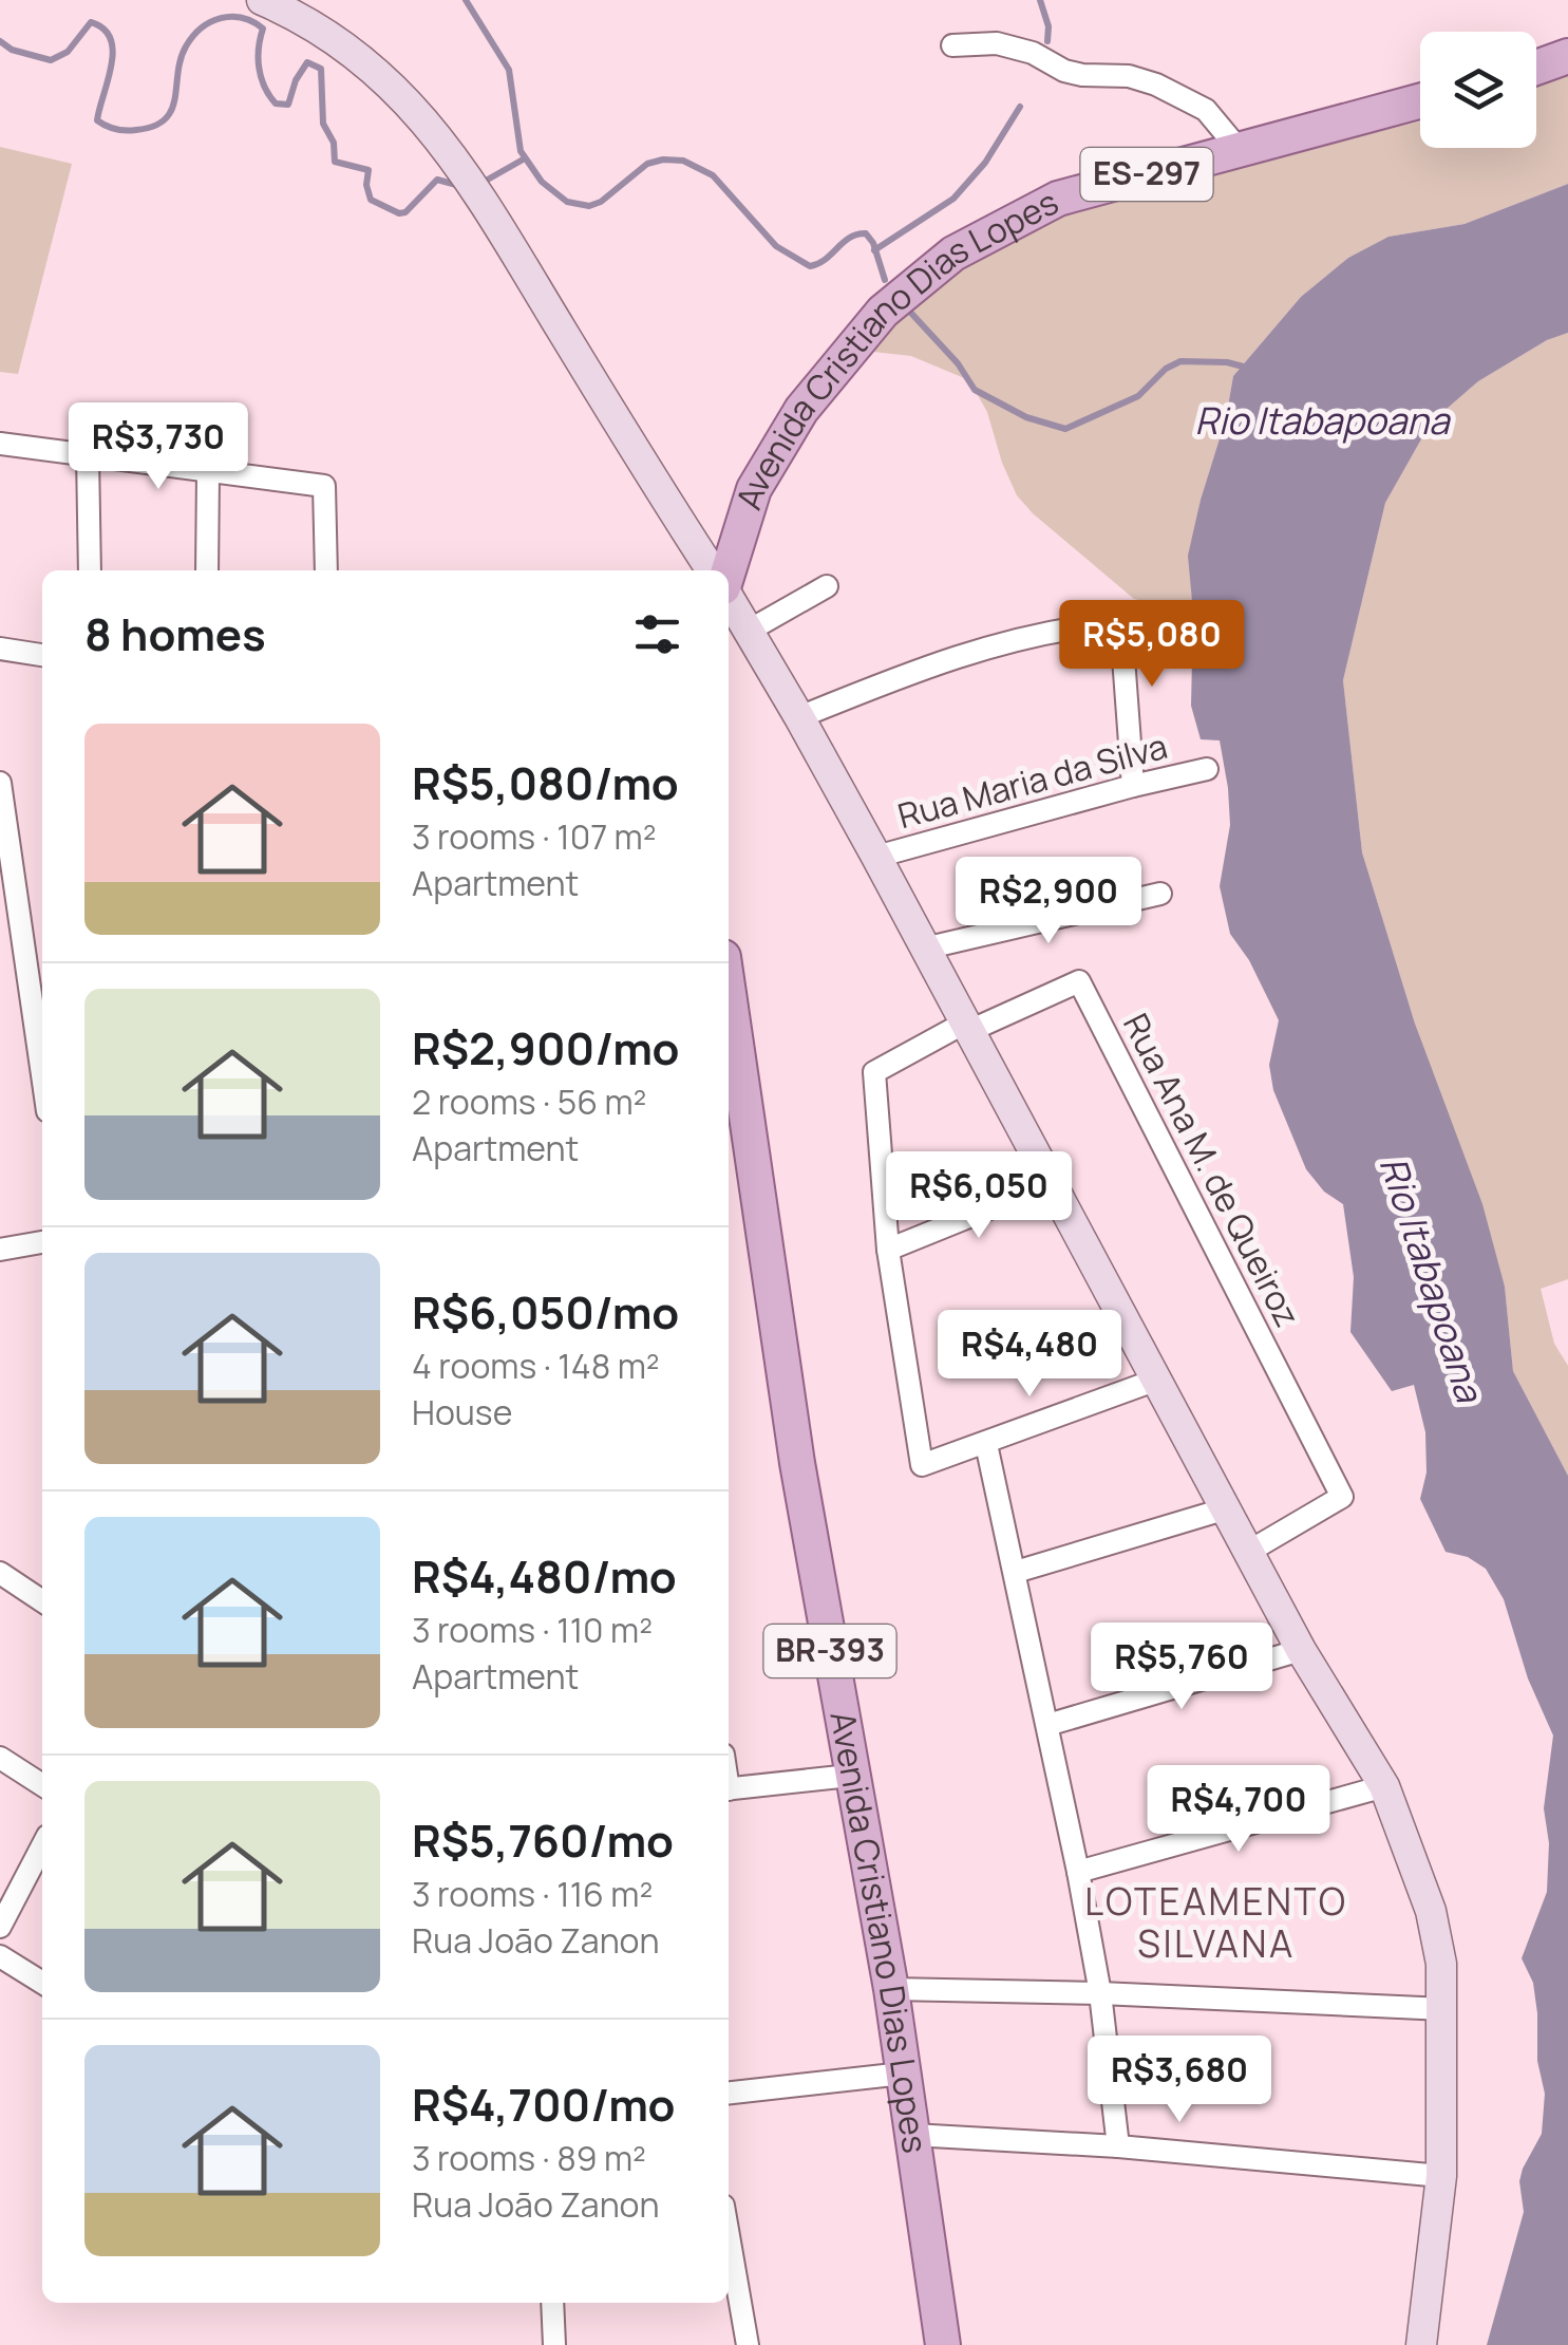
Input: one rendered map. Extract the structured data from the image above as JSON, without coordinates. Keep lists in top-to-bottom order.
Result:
{
  "streets": {
    "main road": ["ES-297", "Avenida Cristiano Dias Lopes", "BR-393"],
    "street": ["Rua Maria da Silva", "Rua Ana M. de Queiroz"]
  },
  "districts": ["LOTEAMENTO SILVANA"],
  "water": ["Rio Itabapoana"],
  "page": {
    "price": [
      "R$3,730",
      "R$5,080",
      "R$2,900",
      "R$6,050",
      "R$4,480",
      "R$5,760",
      "R$4,700",
      "R$3,680"
    ],
    "heading": "8 homes",
    "list": [
      {
        "name": "R$5,080/mo",
        "note": "3 rooms · 107 m² · Apartment"
      },
      {
        "name": "R$2,900/mo",
        "note": "2 rooms · 56 m² · Apartment"
      },
      {
        "name": "R$6,050/mo",
        "note": "4 rooms · 148 m² · House"
      },
      {
        "name": "R$4,480/mo",
        "note": "3 rooms · 110 m² · Apartment"
      },
      {
        "name": "R$5,760/mo",
        "note": "3 rooms · 116 m² · Rua João Zanon"
      },
      {
        "name": "R$4,700/mo",
        "note": "3 rooms · 89 m² · Rua João Zanon"
      }
    ]
  }
}
